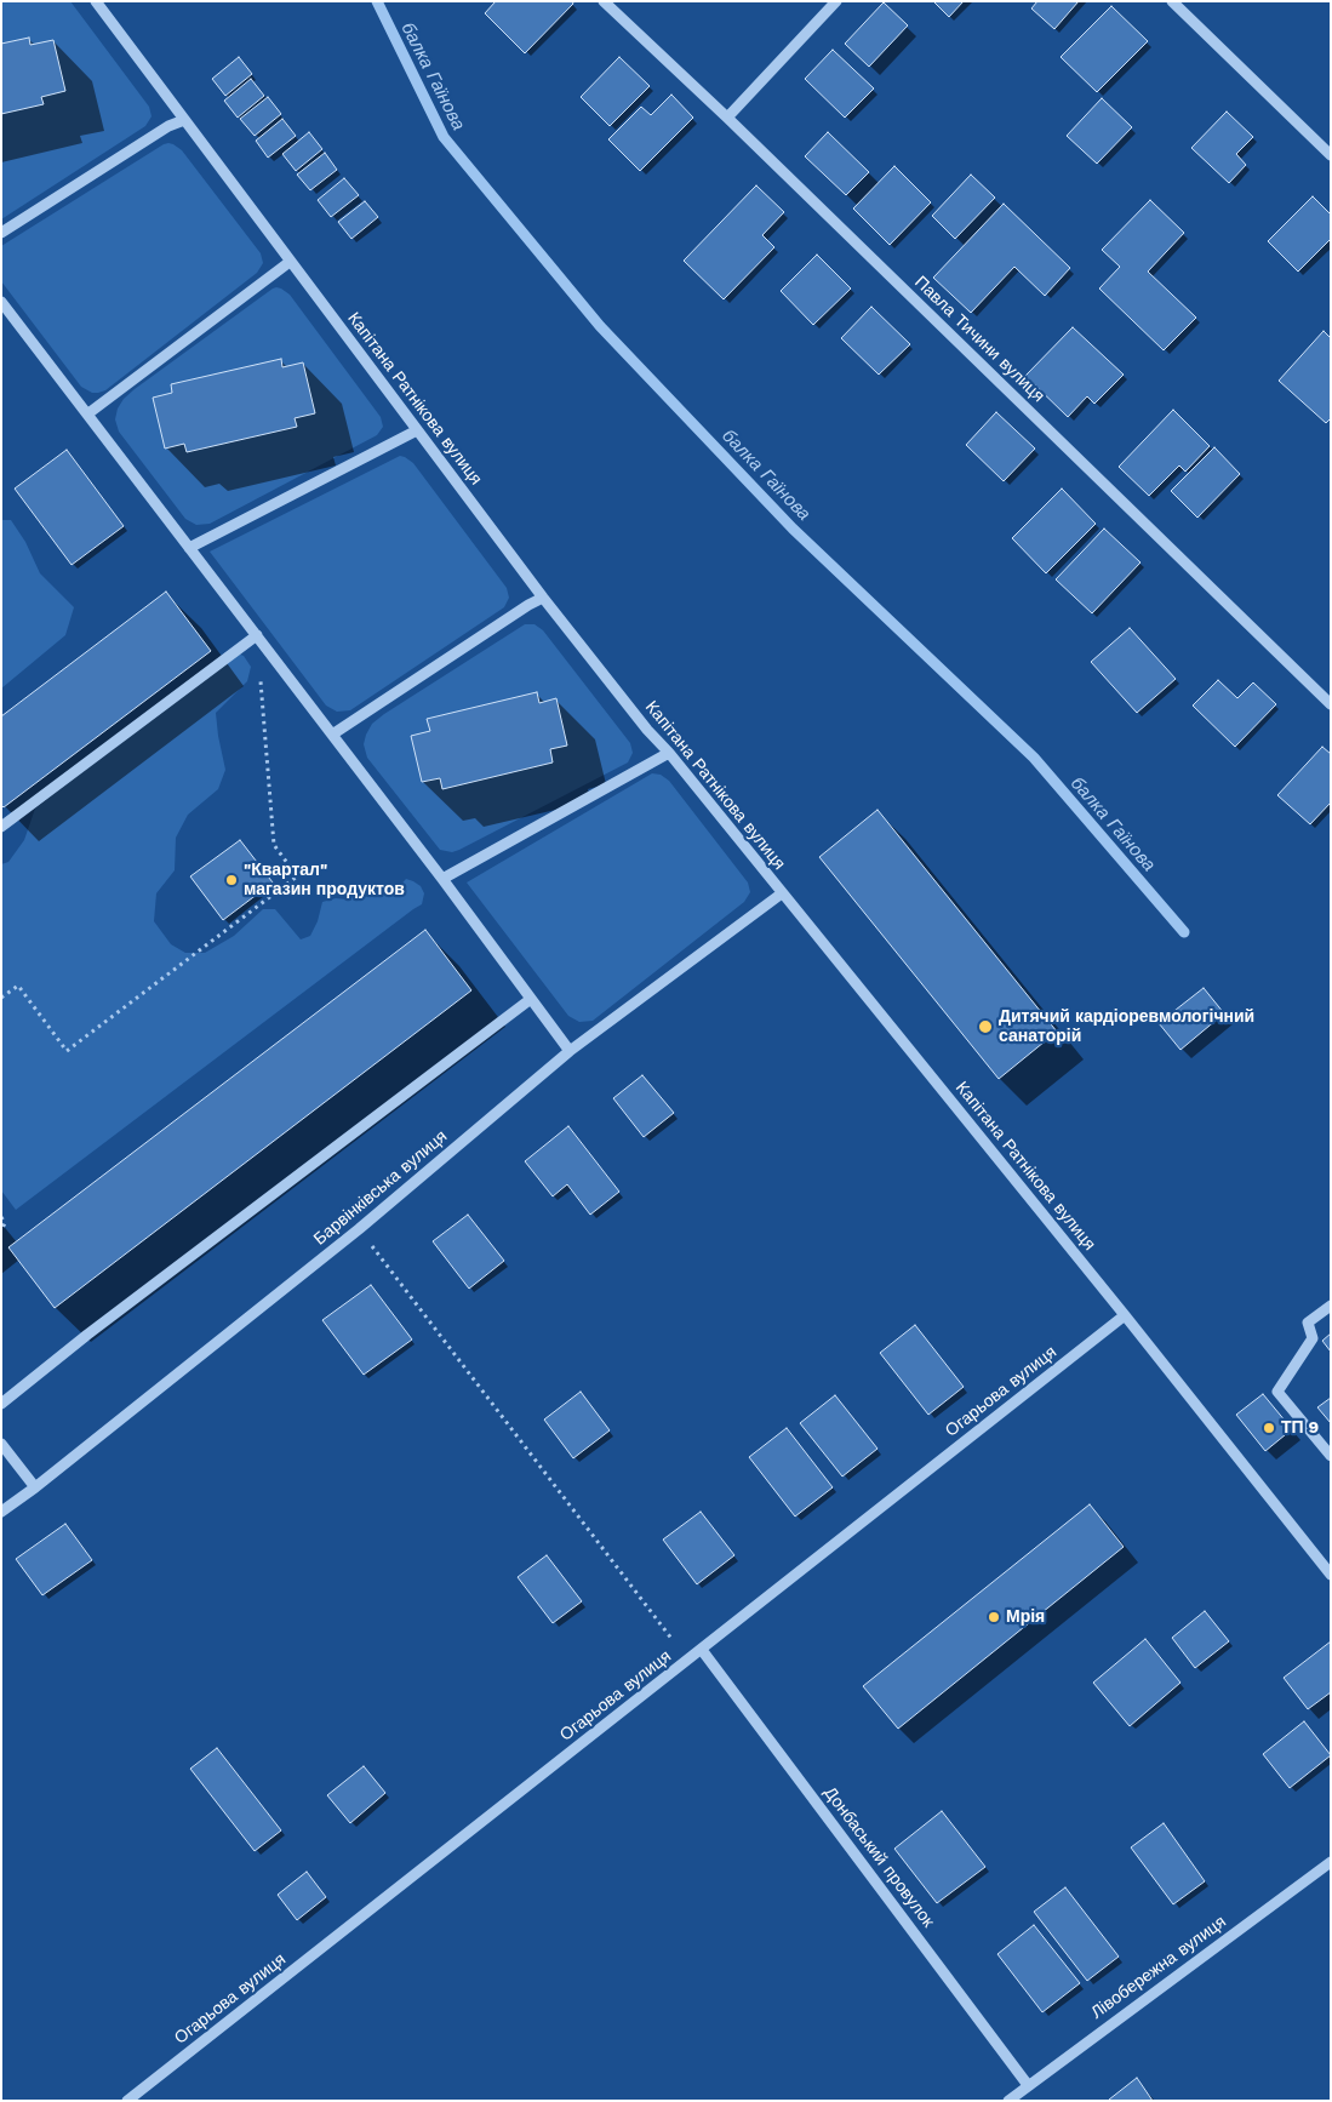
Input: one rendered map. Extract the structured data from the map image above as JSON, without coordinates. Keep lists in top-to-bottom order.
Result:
{
  "streets": {
    "street": [
      "Павла Тичини вулиця",
      "Капітана Ратнікова вулиця",
      "Барвінківська вулиця",
      "Огарьова вулиця",
      "Донбаський провулок",
      "Лівобережна вулиця"
    ]
  },
  "crossings": [
    ["Капітана Ратнікова вулиця", "Барвінківська вулиця"],
    ["Капітана Ратнікова вулиця", "Огарьова вулиця"],
    ["Огарьова вулиця", "Донбаський провулок"],
    ["Донбаський провулок", "Лівобережна вулиця"]
  ],
  "water": ["балка Гаїнова"],
  "places": [
    "\"Квартал\" магазин продуктов",
    "Дитячий кардіоревмологічний санаторій",
    "ТП 9",
    "Мрія"
  ]
}
